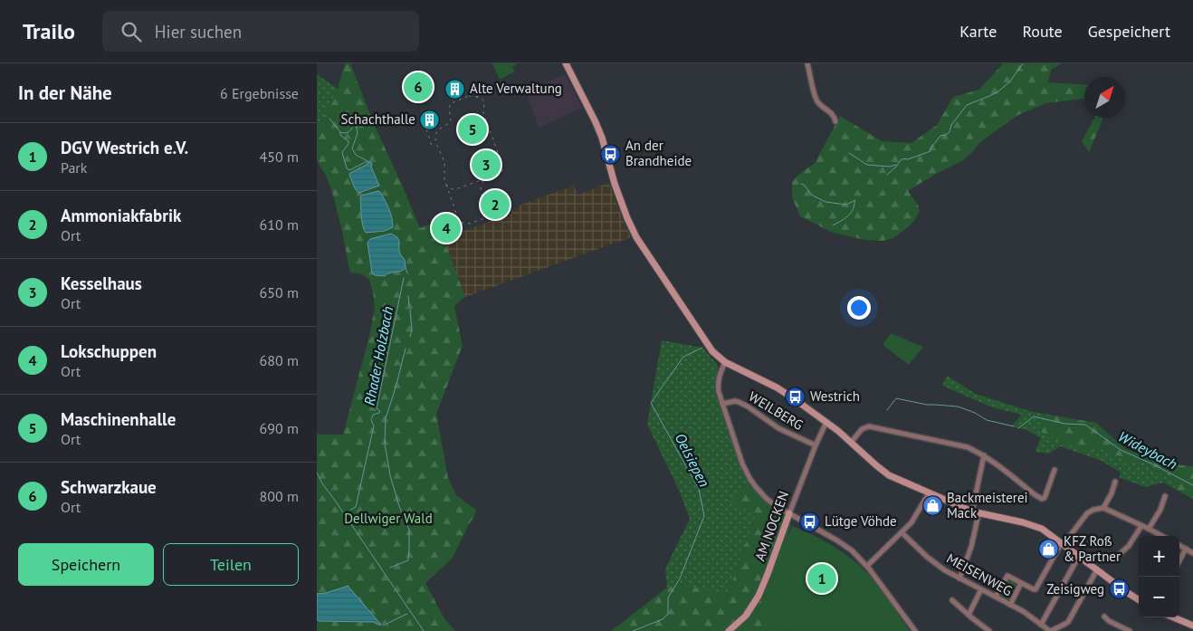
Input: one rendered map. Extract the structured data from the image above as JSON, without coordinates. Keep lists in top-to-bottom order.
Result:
{
  "streets": {
    "main road": ["AM NOCKEN"],
    "street": ["WEILBERG", "MEISENWEG"]
  },
  "crossings": [
    ["WEILBERG", "AM NOCKEN"]
  ],
  "water": ["Rhader Holzbach", "Wideybach", "Oelsiepen"],
  "parks": ["Dellwiger Wald"],
  "places": {
    "building": ["Alte Verwaltung", "Schachthalle"],
    "bus stop": [
      "An der Brandheide",
      "Westrich",
      "Lütge Vöhde",
      "Zeisigweg"
    ],
    "shop": ["Backmeisterei Mack", "KFZ Roß & Partner"]
  },
  "north": "top right",
  "page": {
    "header": "Trailo",
    "search": "Hier suchen",
    "nav": ["Karte", "Route", "Gespeichert"],
    "heading": ["In der Nähe", "6 Ergebnisse"],
    "pins": [
      "6",
      "5",
      "3",
      "2",
      "4",
      "1"
    ],
    "list": [
      {
        "mark": "1",
        "name": "DGV Westrich e.V.",
        "note": "Park",
        "value": "450 m"
      },
      {
        "mark": "2",
        "name": "Ammoniakfabrik",
        "note": "Ort",
        "value": "610 m"
      },
      {
        "mark": "3",
        "name": "Kesselhaus",
        "note": "Ort",
        "value": "650 m"
      },
      {
        "mark": "4",
        "name": "Lokschuppen",
        "note": "Ort",
        "value": "680 m"
      },
      {
        "mark": "5",
        "name": "Maschinenhalle",
        "note": "Ort",
        "value": "690 m"
      },
      {
        "mark": "6",
        "name": "Schwarzkaue",
        "note": "Ort",
        "value": "800 m"
      }
    ],
    "buttons": ["Speichern", "Teilen"],
    "map_buttons": ["+", "−"]
  }
}
